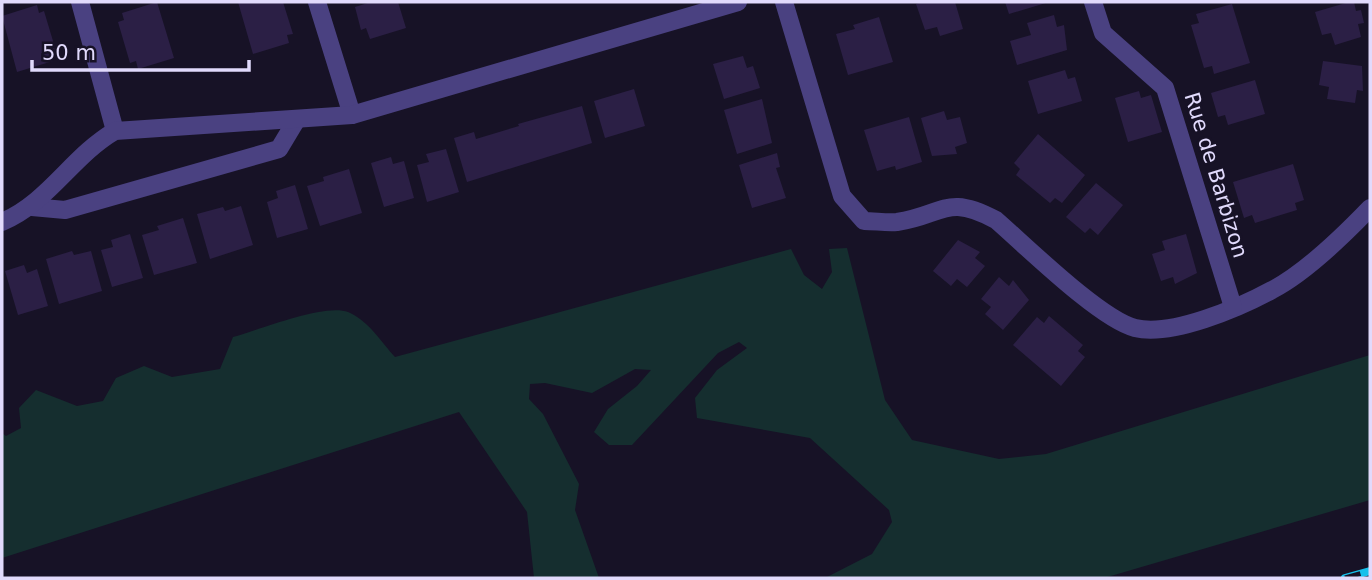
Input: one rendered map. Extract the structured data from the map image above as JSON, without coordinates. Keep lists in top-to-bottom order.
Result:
{
  "streets": {
    "street": ["Rue de Barbizon"]
  },
  "scale_bar": "50 m"
}
